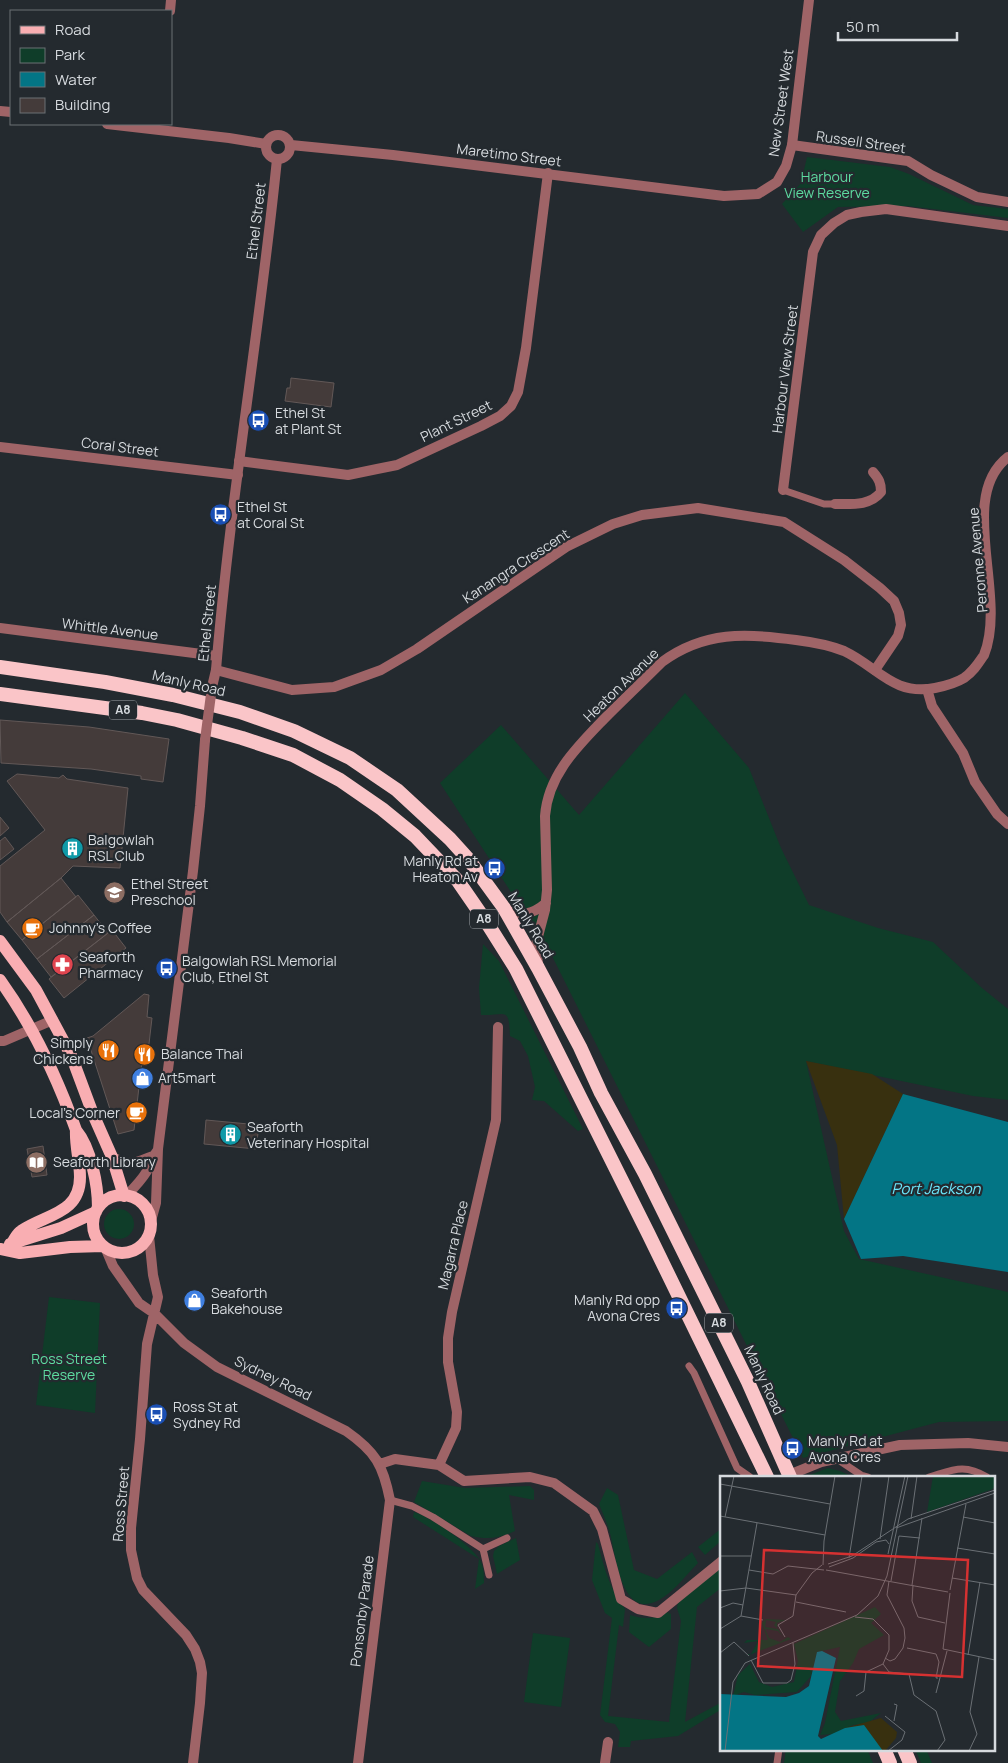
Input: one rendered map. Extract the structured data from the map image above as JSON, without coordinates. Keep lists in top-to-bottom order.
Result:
{
  "streets": {
    "highway": ["Manly Road", "A8"],
    "street": [
      "New Street West",
      "Russell Street",
      "Maretimo Street",
      "Ethel Street",
      "Harbour View Street",
      "Plant Street",
      "Coral Street",
      "Peronne Avenue",
      "Kanangra Crescent",
      "Whittle Avenue",
      "Heaton Avenue",
      "Magarra Place",
      "Sydney Road",
      "Ross Street",
      "Ponsonby Parade"
    ]
  },
  "crossings": [
    ["New Street West", "Russell Street"],
    ["New Street West", "Maretimo Street"],
    ["Maretimo Street", "Ethel Street"],
    ["Maretimo Street", "Plant Street"],
    ["Ethel Street", "Plant Street"],
    ["Ethel Street", "Coral Street"],
    ["Ethel Street", "Kanangra Crescent"],
    ["Ethel Street", "Whittle Avenue"],
    ["Ethel Street", "Sydney Road"],
    ["Peronne Avenue", "Heaton Avenue"],
    ["Kanangra Crescent", "Heaton Avenue"],
    ["Manly Road", "Heaton Avenue"],
    ["Sydney Road", "Ross Street"],
    ["Sydney Road", "Ponsonby Parade"]
  ],
  "water": ["Port Jackson"],
  "parks": ["Harbour View Reserve", "Ross Street Reserve"],
  "places": {
    "bus stop": [
      "Ethel St at Plant St",
      "Ethel St at Coral St",
      "Manly Rd at Heaton Av",
      "Balgowlah RSL Memorial Club, Ethel St",
      "Manly Rd opp Avona Cres",
      "Ross St at Sydney Rd",
      "Manly Rd at Avona Cres"
    ],
    "building": ["Balgowlah RSL Club", "Seaforth Veterinary Hospital"],
    "school or university": ["Ethel Street Preschool"],
    "cafe": ["Johnny's Coffee", "Local's Corner"],
    "pharmacy": ["Seaforth Pharmacy"],
    "restaurant": ["Simply Chickens", "Balance Thai"],
    "shop": ["Art5mart", "Seaforth Bakehouse"],
    "library": ["Seaforth Library"]
  },
  "legend": [
    "Road",
    "Park",
    "Water",
    "Building"
  ],
  "scale_bar": "50 m"
}
